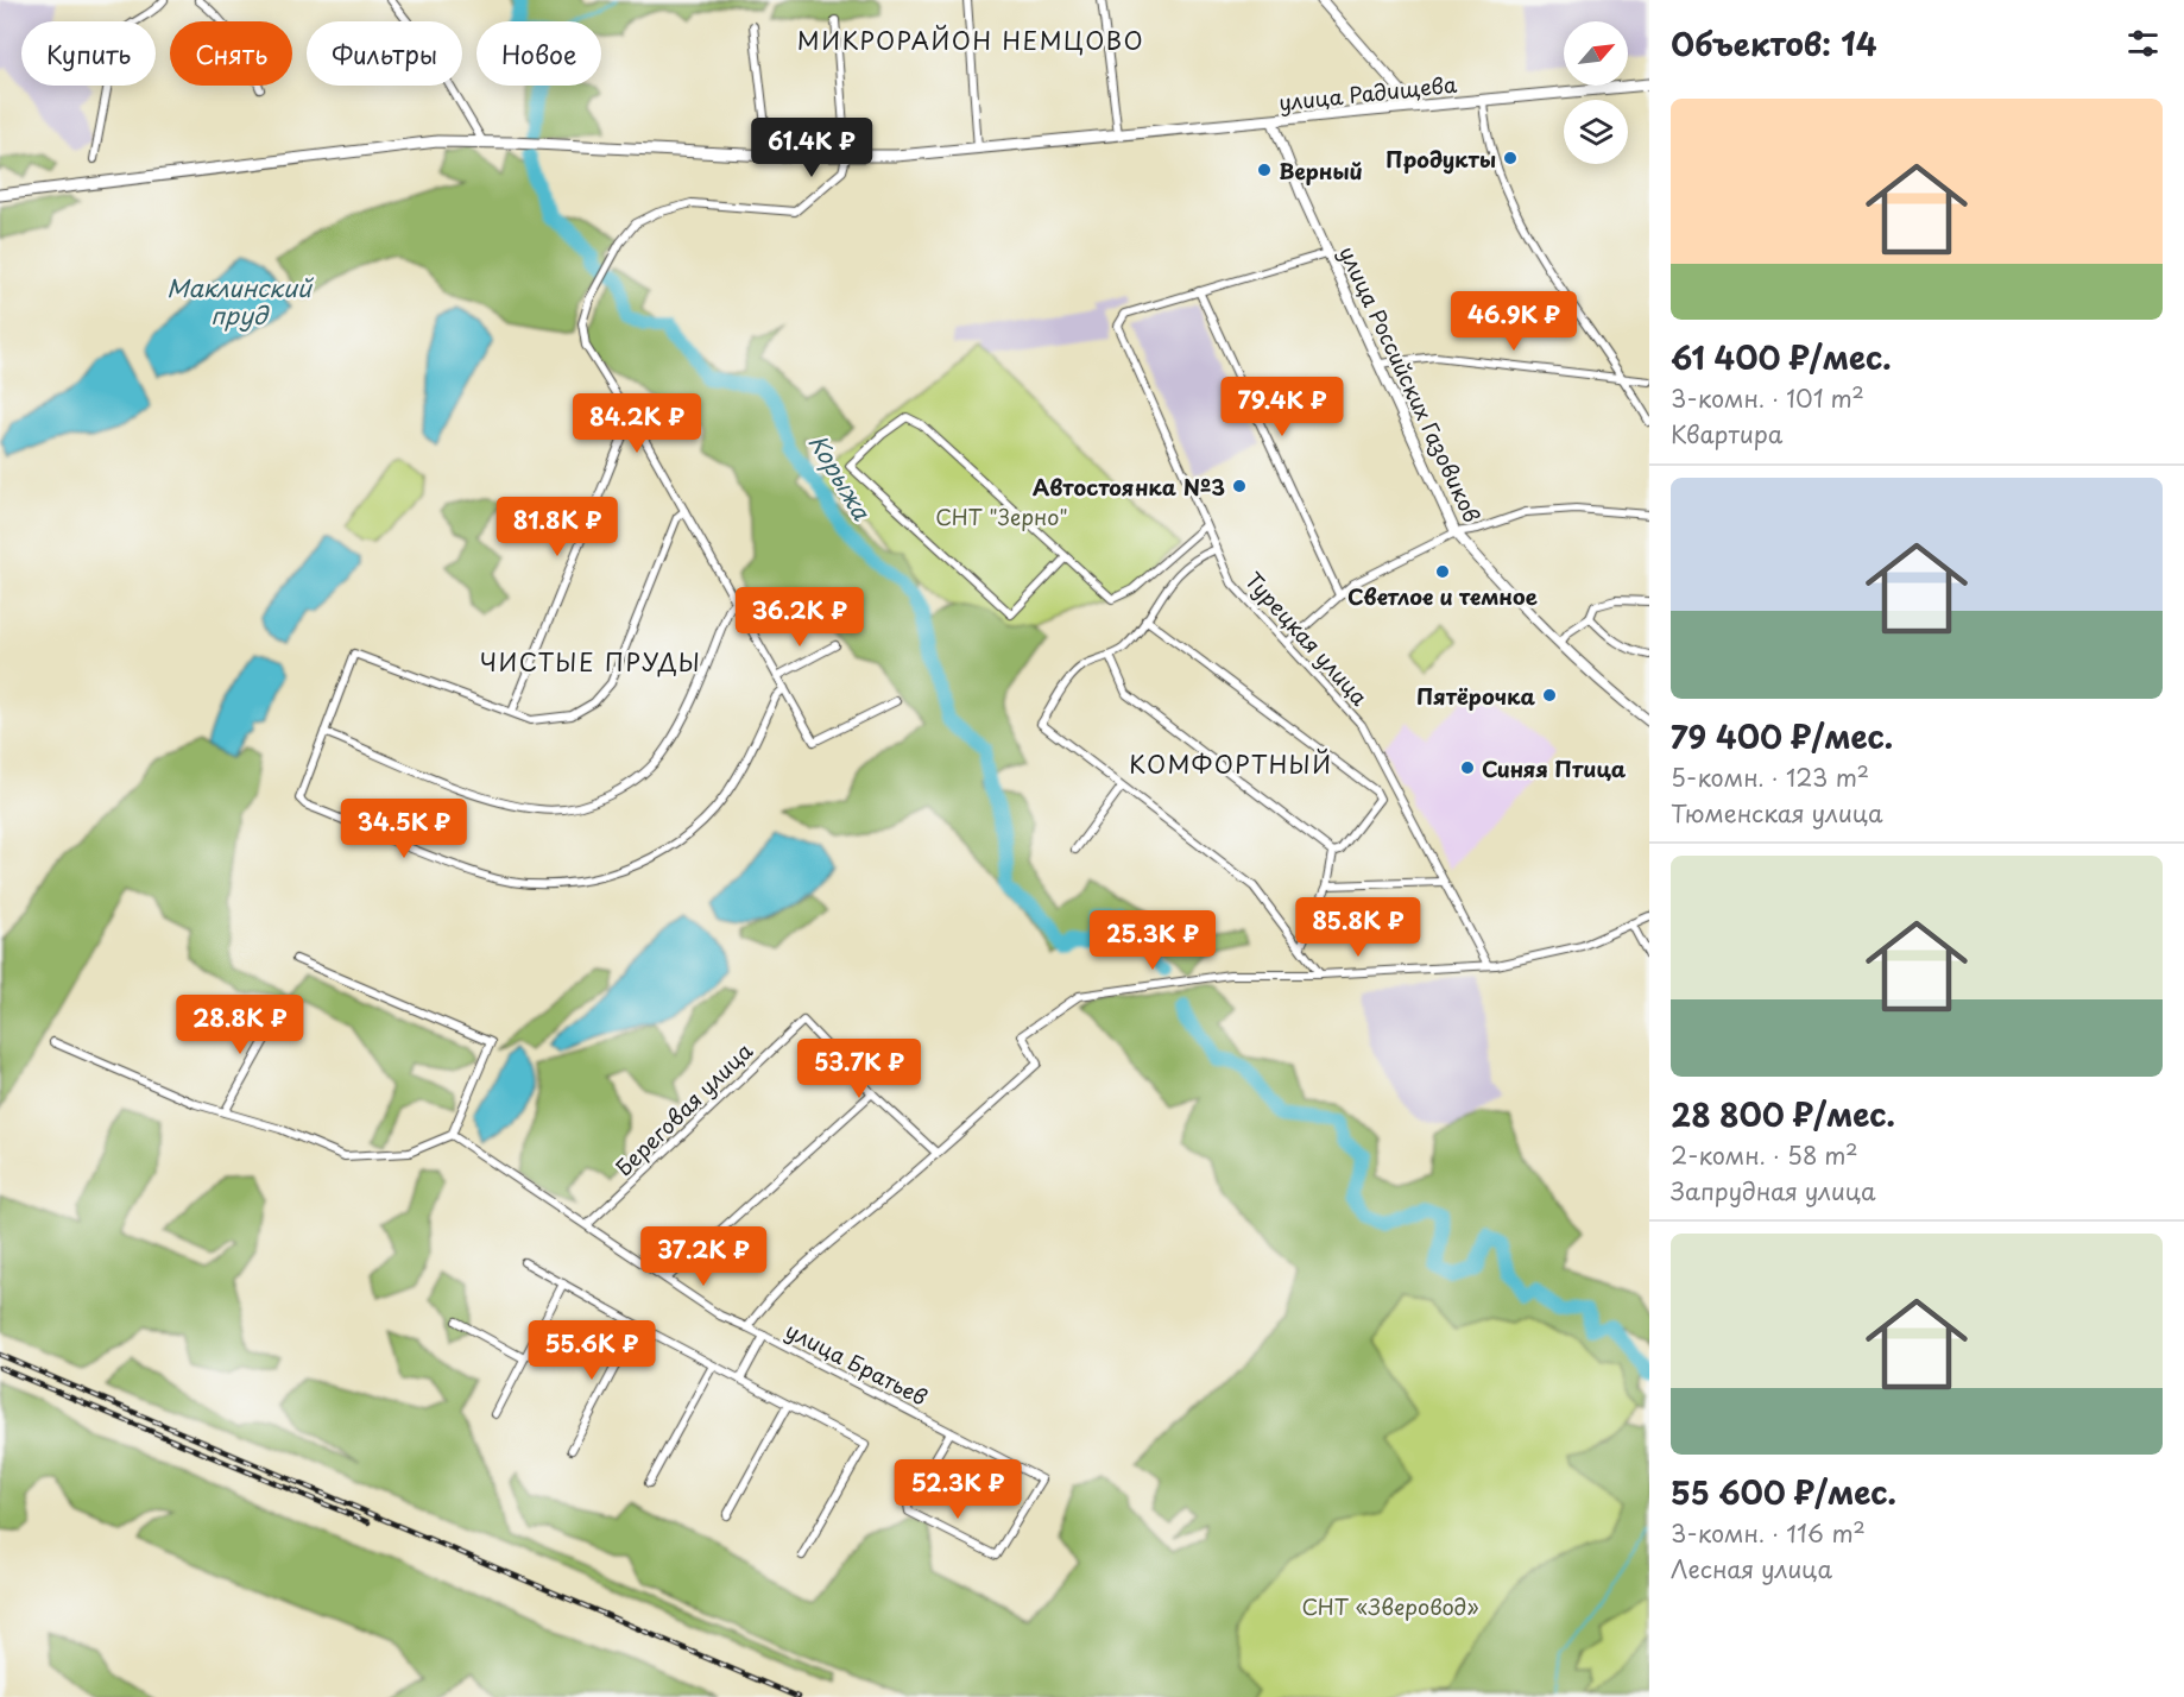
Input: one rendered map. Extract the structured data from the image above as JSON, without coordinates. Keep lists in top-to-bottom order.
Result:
{
  "streets": {
    "main road": ["улица Радищева", "улица Российских Газовиков"],
    "street": ["Турецкая улица", "Береговая улица", "улица Братьев"]
  },
  "crossings": [
    ["улица Радищева", "улица Российских Газовиков"],
    ["Береговая улица", "улица Братьев"]
  ],
  "districts": ["МИКРОРАЙОН НЕМЦОВО", "ЧИСТЫЕ ПРУДЫ", "КОМФОРТНЫЙ"],
  "water": ["Маклинский пруд", "Корыжа"],
  "parks": ["СНТ \"Зерно\"", "СНТ «Зверовод»"],
  "places": [
    "Продукты",
    "Верный",
    "Автостоянка №3",
    "Светлое и темное",
    "Пятёрочка",
    "Синяя Птица"
  ],
  "north": "top right",
  "page": {
    "heading": "Объектов: 14",
    "chip": [
      "Купить",
      "Снять",
      "Фильтры",
      "Новое"
    ],
    "list": [
      {
        "name": "61 400 ₽/мес.",
        "note": "3-комн. · 101 m² · Квартира"
      },
      {
        "name": "79 400 ₽/мес.",
        "note": "5-комн. · 123 m² · Тюменская улица"
      },
      {
        "name": "28 800 ₽/мес.",
        "note": "2-комн. · 58 m² · Запрудная улица"
      },
      {
        "name": "55 600 ₽/мес.",
        "note": "3-комн. · 116 m² · Лесная улица"
      }
    ],
    "price": [
      "61.4K ₽",
      "46.9K ₽",
      "79.4K ₽",
      "84.2K ₽",
      "81.8K ₽",
      "36.2K ₽",
      "34.5K ₽",
      "85.8K ₽",
      "25.3K ₽",
      "28.8K ₽",
      "53.7K ₽",
      "37.2K ₽",
      "55.6K ₽",
      "52.3K ₽"
    ]
  }
}
